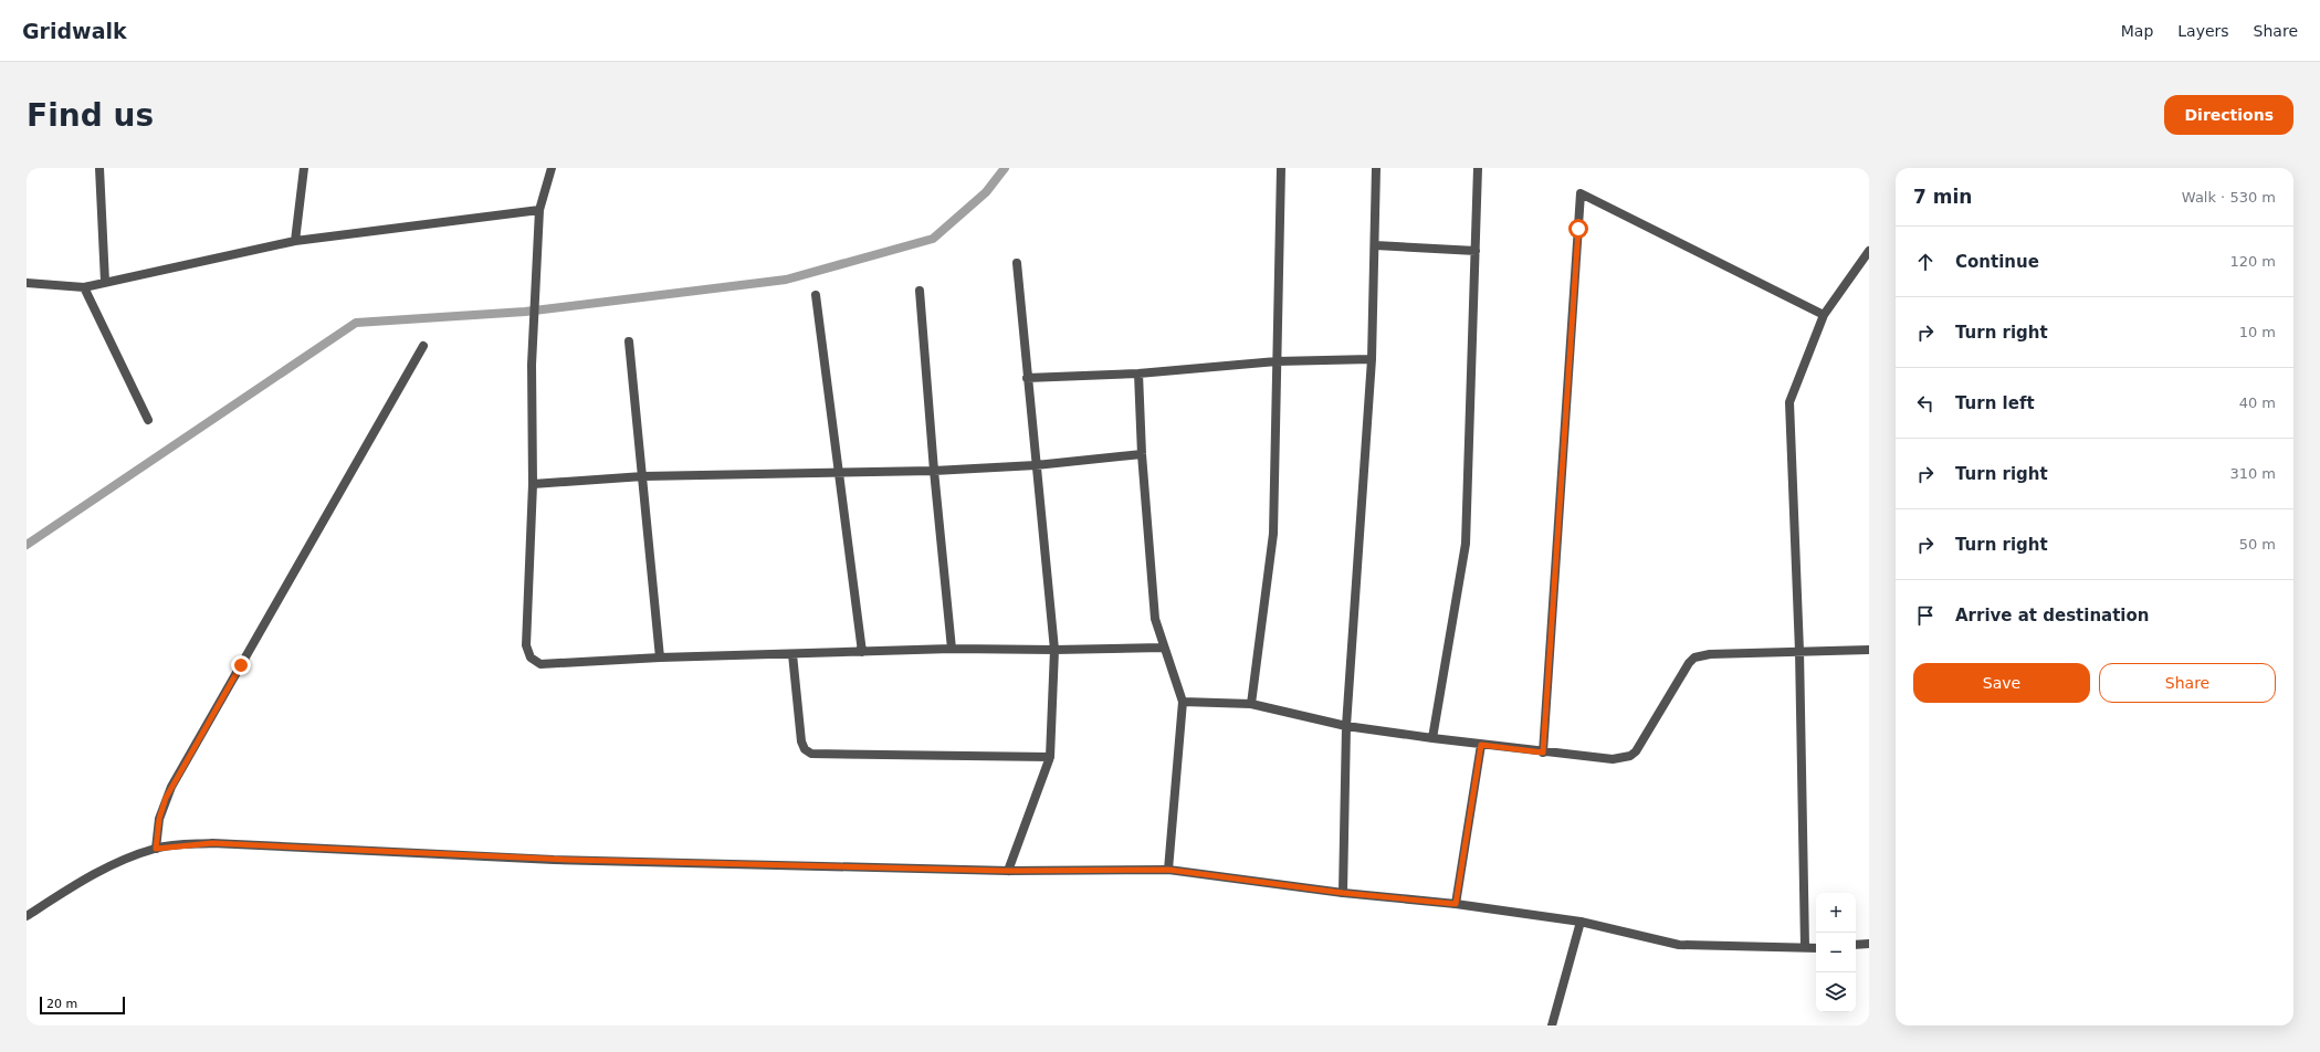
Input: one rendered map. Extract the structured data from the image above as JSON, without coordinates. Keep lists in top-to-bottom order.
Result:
{
  "scale_bar": "20 m",
  "page": {
    "header": "Gridwalk",
    "nav": ["Map", "Layers", "Share"],
    "buttons": [
      "Directions",
      ["Save", "Share"]
    ],
    "title": "Find us",
    "heading": ["7 min", "Walk · 530 m"],
    "list": [
      ["Continue", "120 m"],
      ["Turn right", "10 m"],
      ["Turn left", "40 m"],
      ["Turn right", "310 m"],
      ["Turn right", "50 m"],
      "Arrive at destination"
    ],
    "map_buttons": ["+", "−"],
    "scale": "20 m"
  }
}
